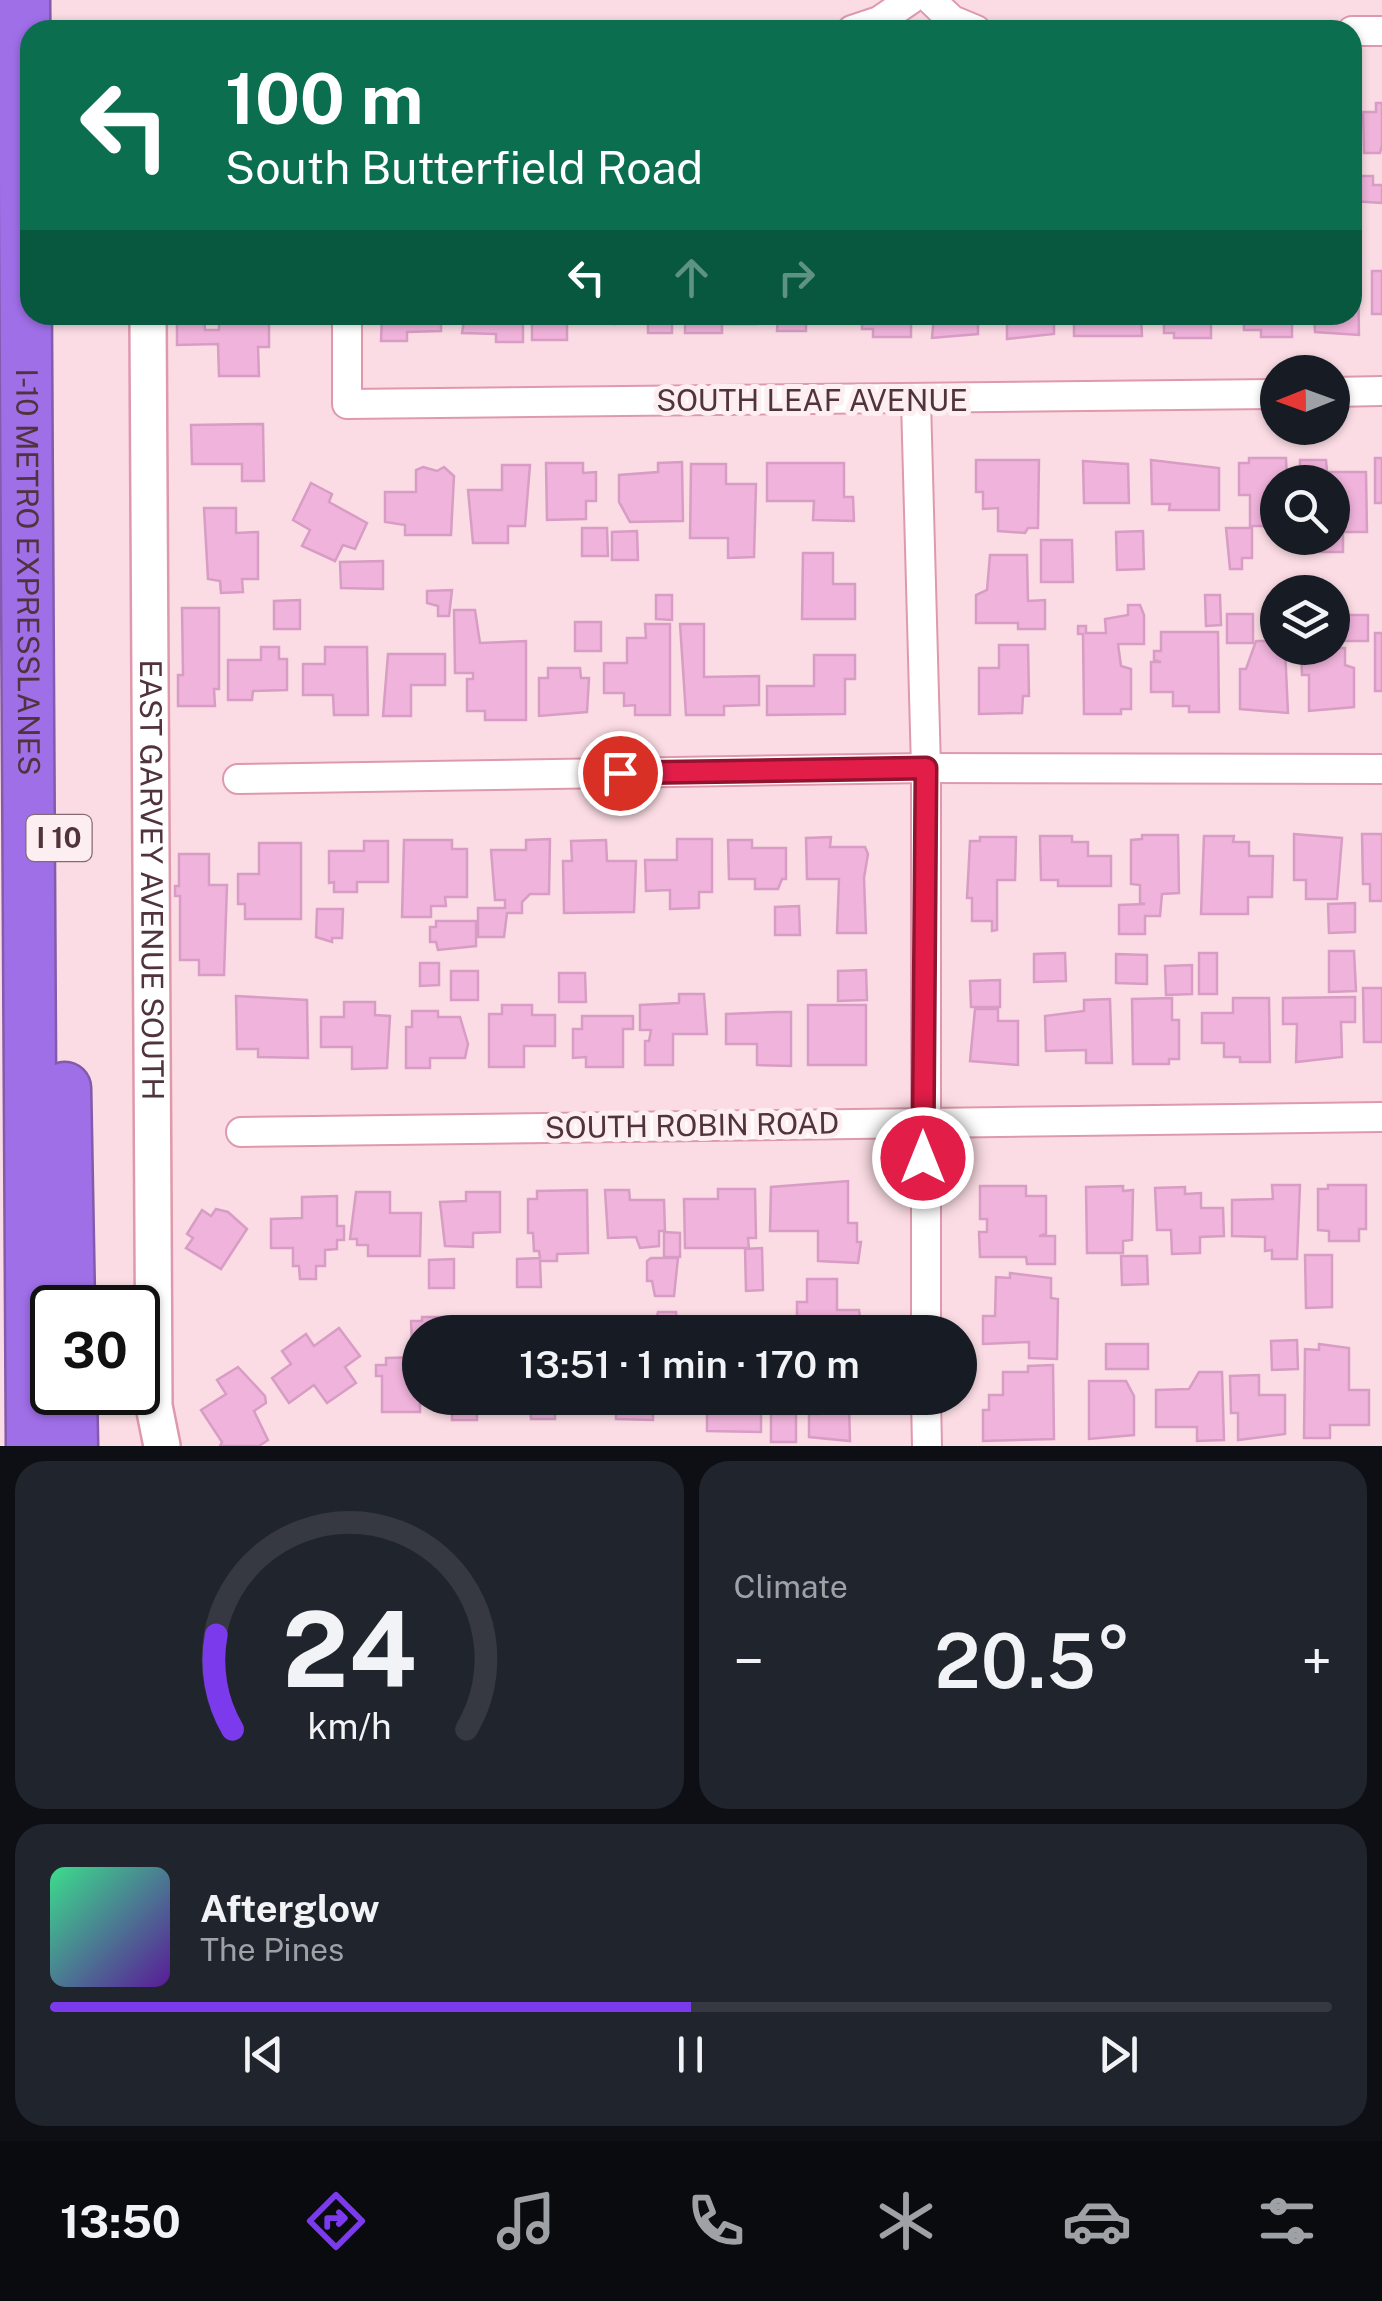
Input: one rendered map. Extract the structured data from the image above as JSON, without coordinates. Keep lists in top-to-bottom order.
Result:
{
  "streets": {
    "highway": ["I-10 METRO EXPRESSLANES", "I 10"],
    "street": ["SOUTH LEAF AVENUE", "EAST GARVEY AVENUE SOUTH", "SOUTH ROBIN ROAD"]
  },
  "north": "left",
  "page": {
    "turn": ["100 m", "South Butterfield Road"],
    "limit": "30",
    "trip": "13:51 · 1 min · 170 m",
    "tile": "Climate",
    "heat": ["−", "20.5°", "+"],
    "song": ["Afterglow", "The Pines"],
    "tabs": "13:50",
    "gauge": ["24", "km/h"]
  }
}
